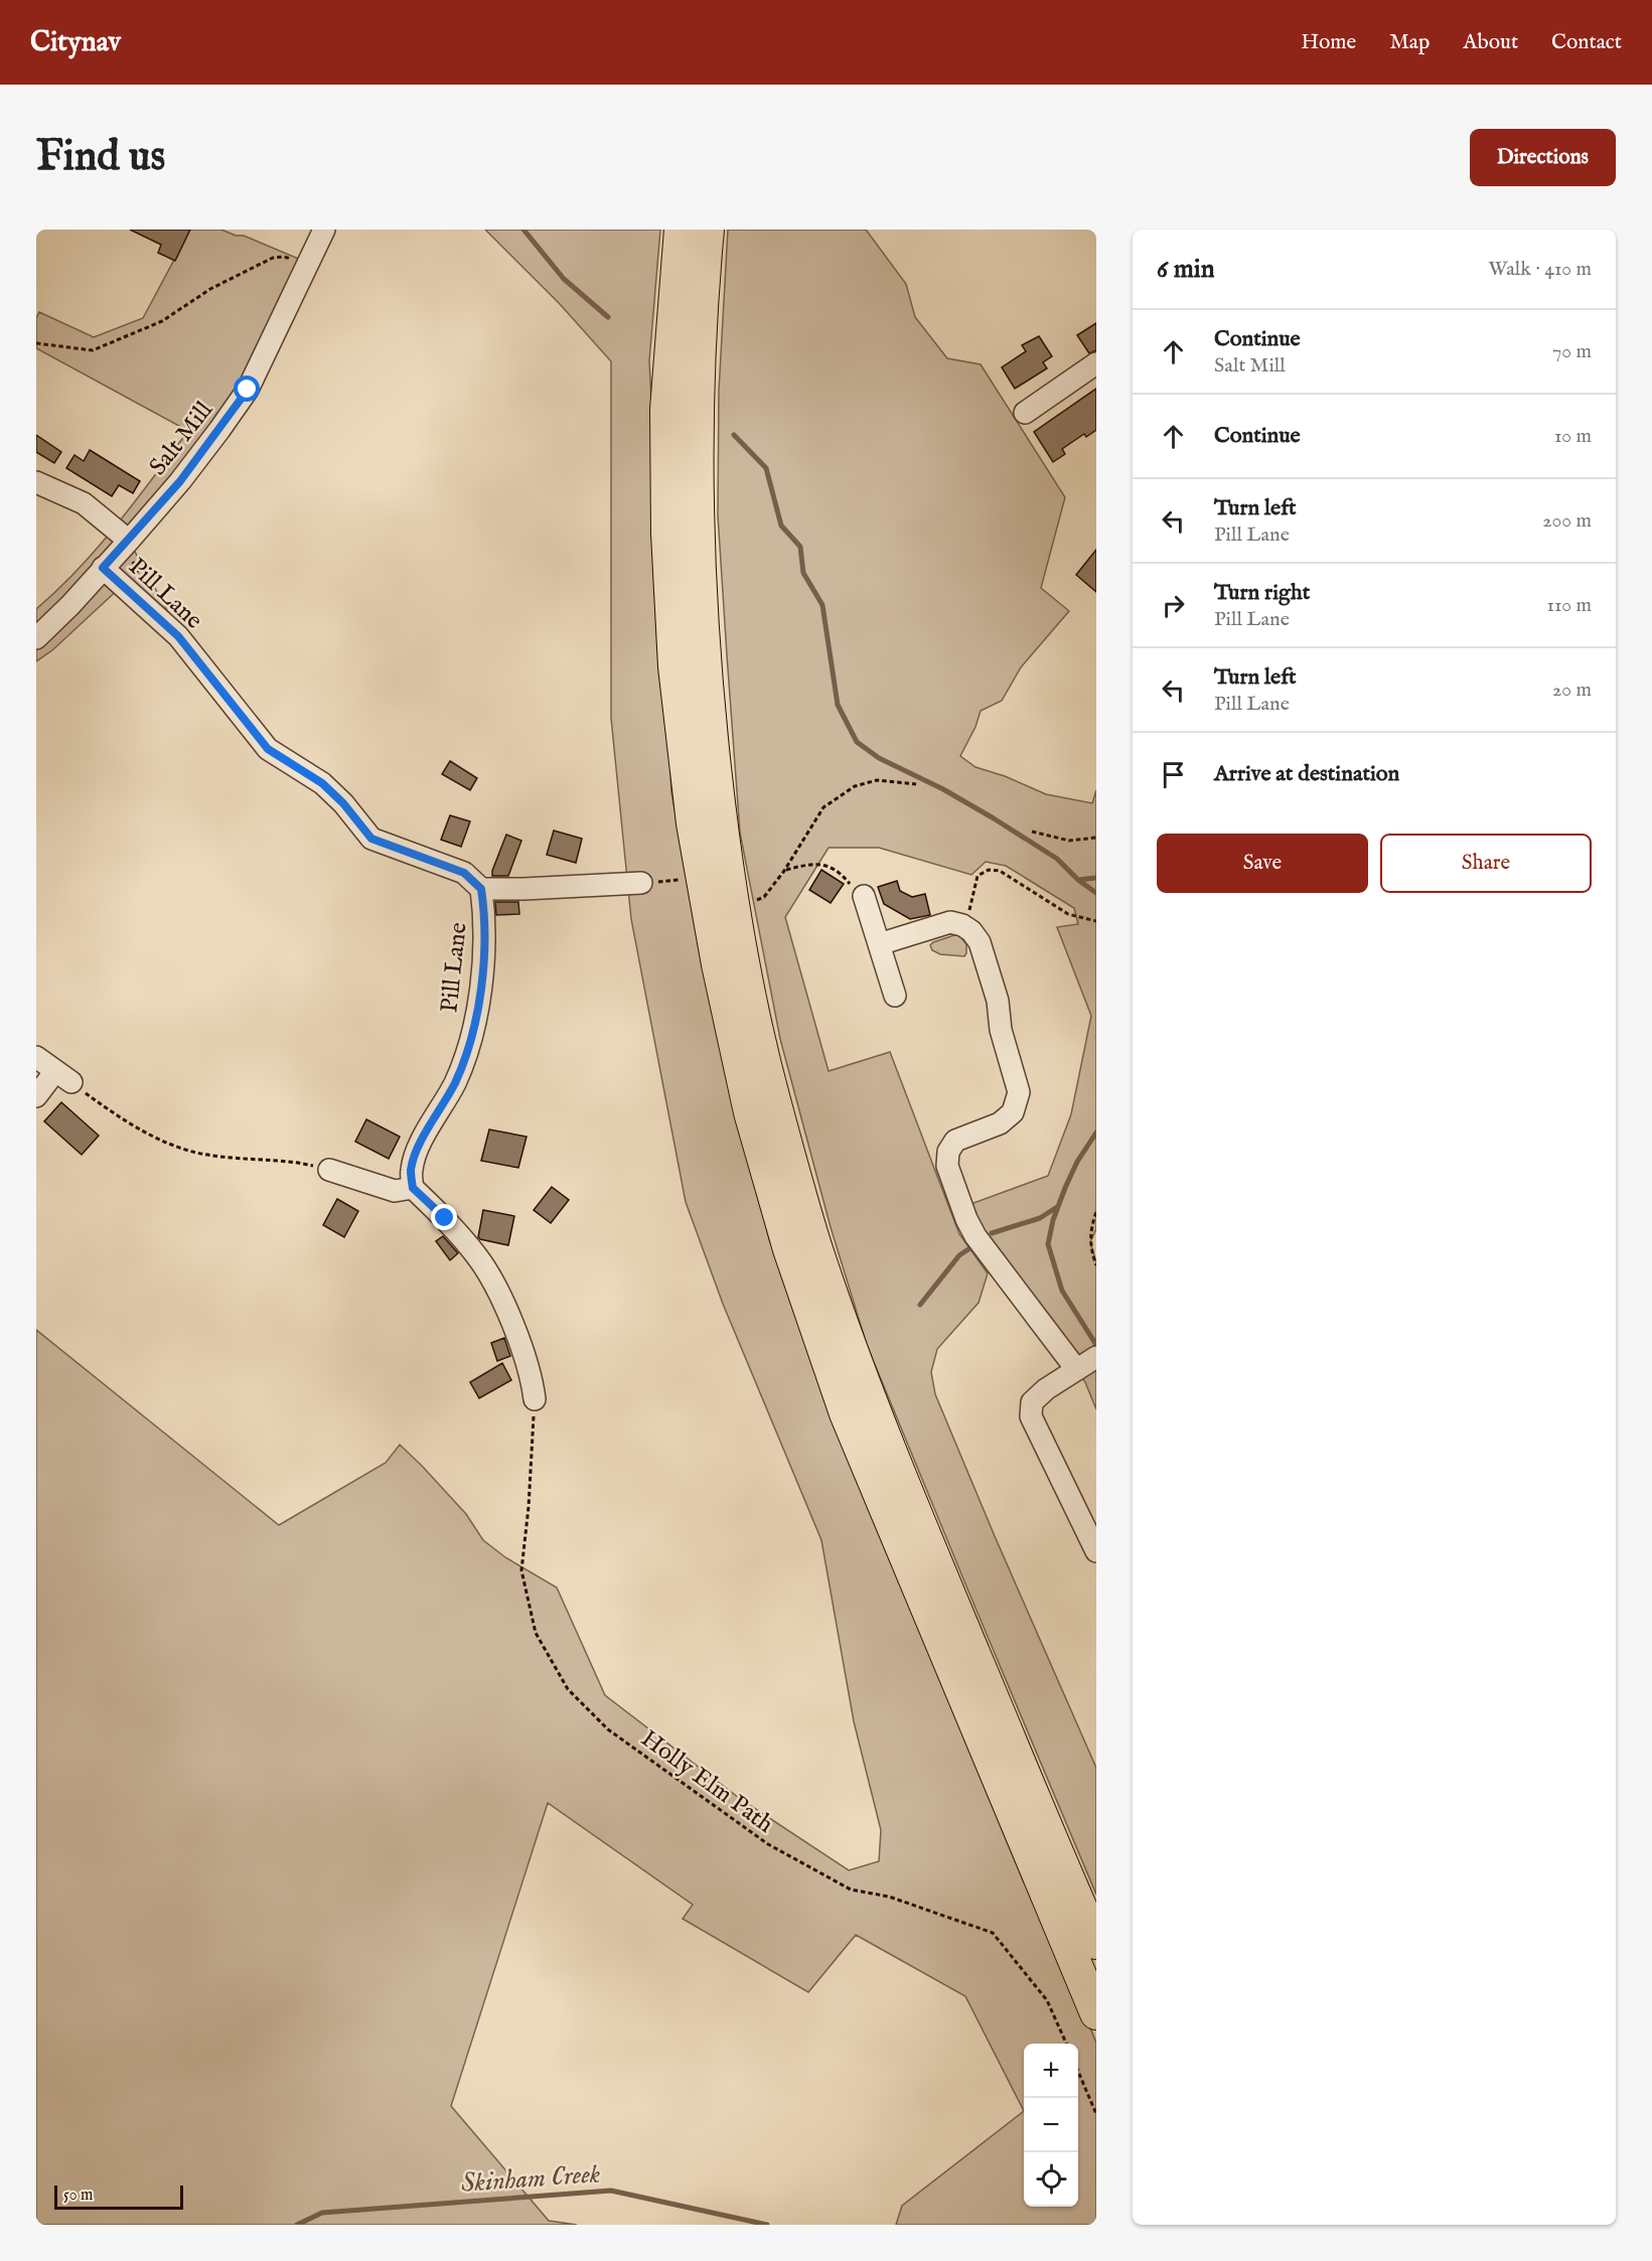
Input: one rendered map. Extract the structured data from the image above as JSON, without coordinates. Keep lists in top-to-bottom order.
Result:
{
  "streets": {
    "street": ["Salt Mill", "Pill Lane"],
    "path": ["Holly Elm Path"]
  },
  "crossings": [
    ["Salt Mill", "Pill Lane"]
  ],
  "water": ["Skinham Creek"],
  "scale_bar": "50 m",
  "page": {
    "header": "Citynav",
    "nav": [
      "Home",
      "Map",
      "About",
      "Contact"
    ],
    "buttons": [
      "Directions",
      ["Save", "Share"]
    ],
    "title": "Find us",
    "heading": ["6 min", "Walk · 410 m"],
    "list": [
      ["Continue", "Salt Mill", "70 m"],
      ["Continue", "10 m"],
      ["Turn left", "Pill Lane", "200 m"],
      ["Turn right", "Pill Lane", "110 m"],
      ["Turn left", "Pill Lane", "20 m"],
      "Arrive at destination"
    ],
    "map_buttons": ["+", "−"],
    "scale": "50 m"
  }
}
